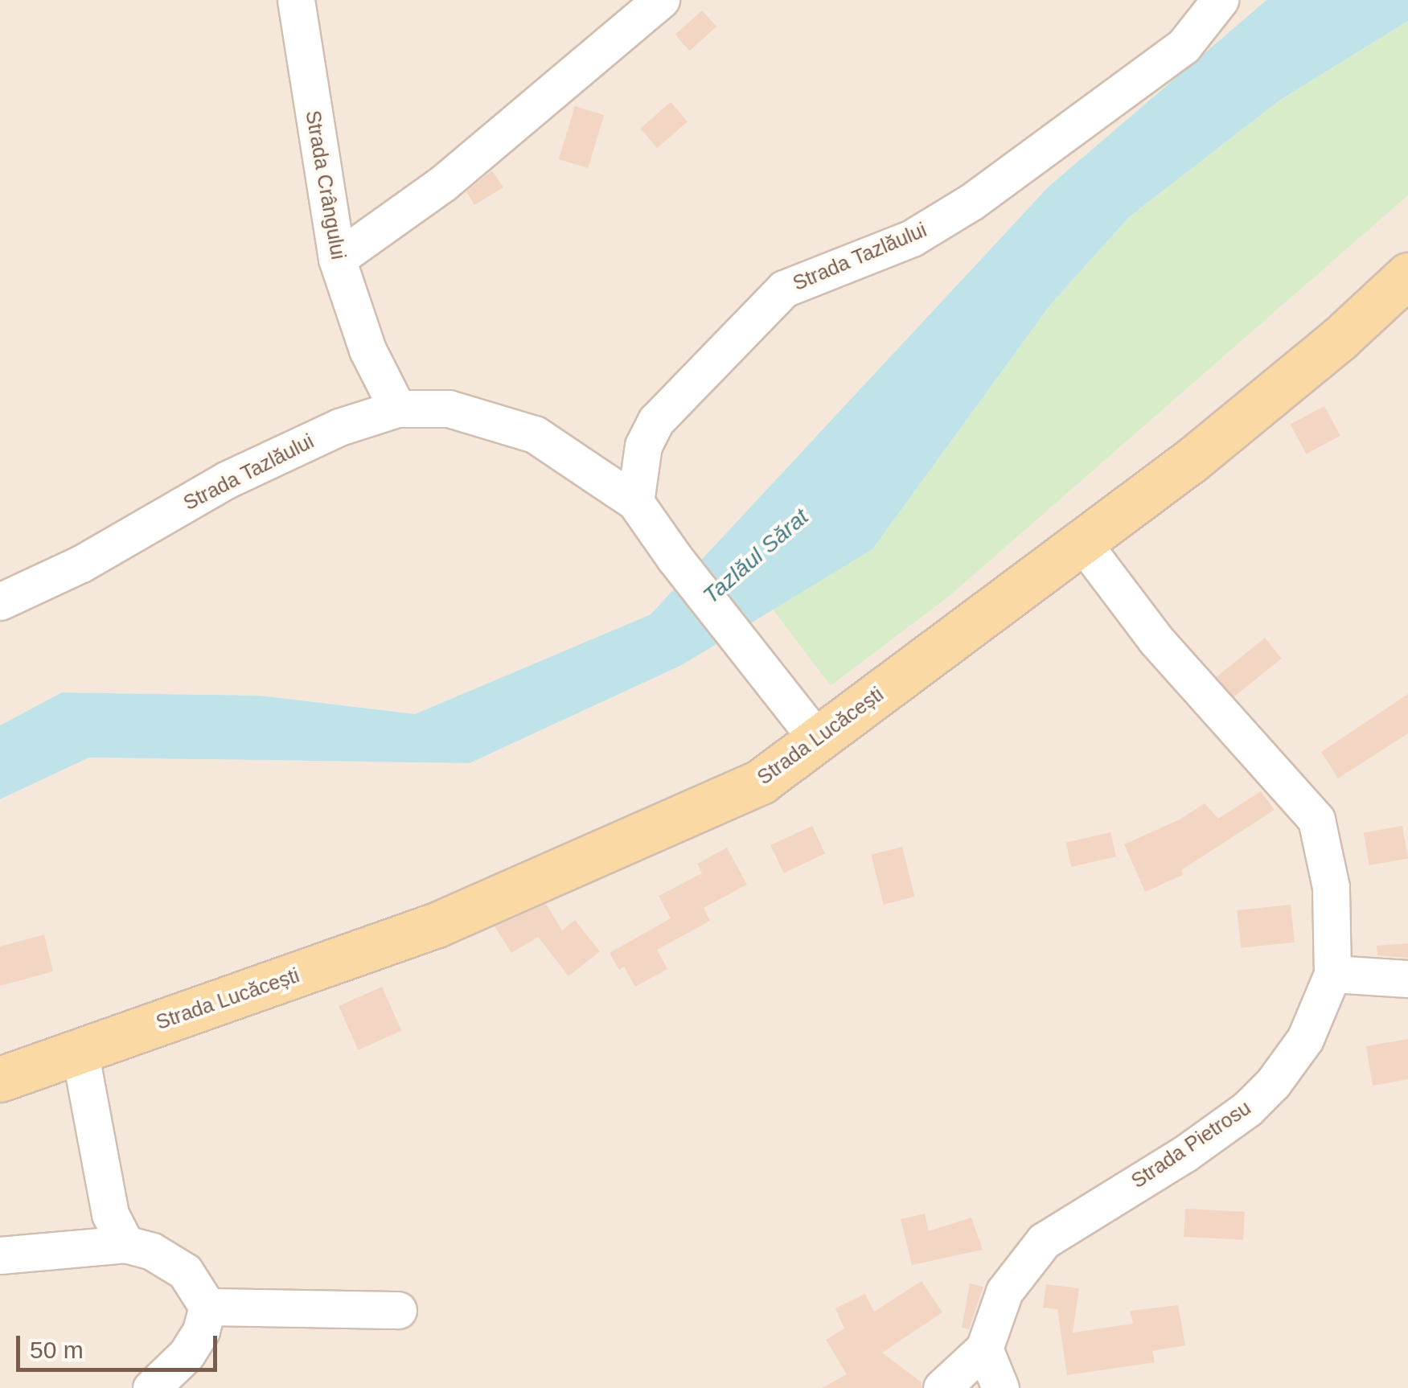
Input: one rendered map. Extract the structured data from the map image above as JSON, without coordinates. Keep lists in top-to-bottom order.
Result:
{
  "streets": {
    "main road": ["Strada Lucăcești"],
    "street": ["Strada Crângului", "Strada Tazlăului", "Strada Pietrosu"]
  },
  "crossings": [
    ["Strada Crângului", "Strada Tazlăului"],
    ["Strada Tazlăului", "Strada Lucăcești"],
    ["Strada Lucăcești", "Strada Pietrosu"]
  ],
  "water": ["Tazlăul Sărat"],
  "scale_bar": "50 m"
}
